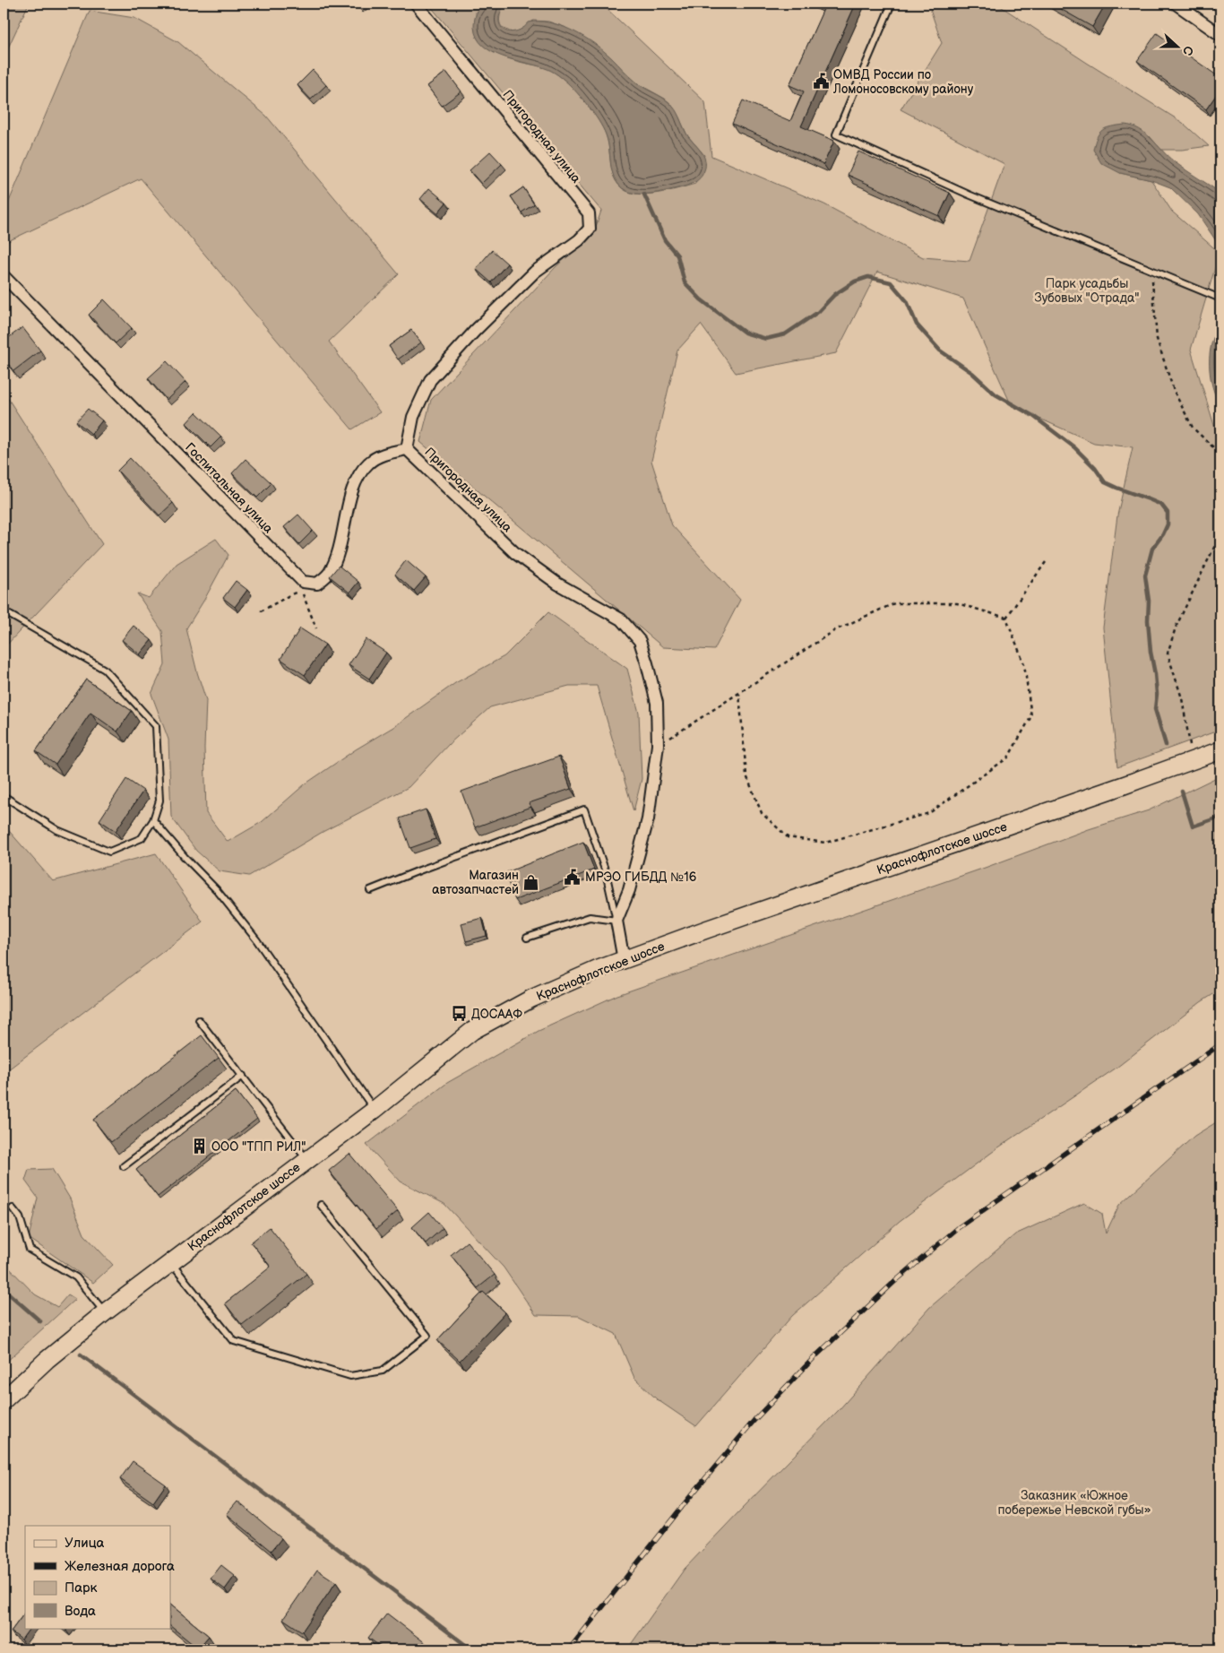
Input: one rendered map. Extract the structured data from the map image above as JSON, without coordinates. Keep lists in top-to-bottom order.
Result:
{
  "streets": {
    "main road": ["Краснофлотское шоссе"],
    "street": ["Пригородная улица", "Госпитальная улица"]
  },
  "crossings": [
    ["Пригородная улица", "Госпитальная улица"]
  ],
  "parks": ["Парк усадьбы Зубовых \"Отрада\"", "Заказник «Южное побережье Невской губы»"],
  "places": {
    "public building": ["ОМВД России по Ломоносовскому району", "МРЭО ГИБДД №16"],
    "shop": ["Магазин автозапчастей"],
    "bus stop": ["ДОСААФ"],
    "building": ["ООО \"ТПП РИЛ\""]
  },
  "legend": [
    "Улица",
    "Железная дорога",
    "Парк",
    "Вода"
  ],
  "north": "right"
}
